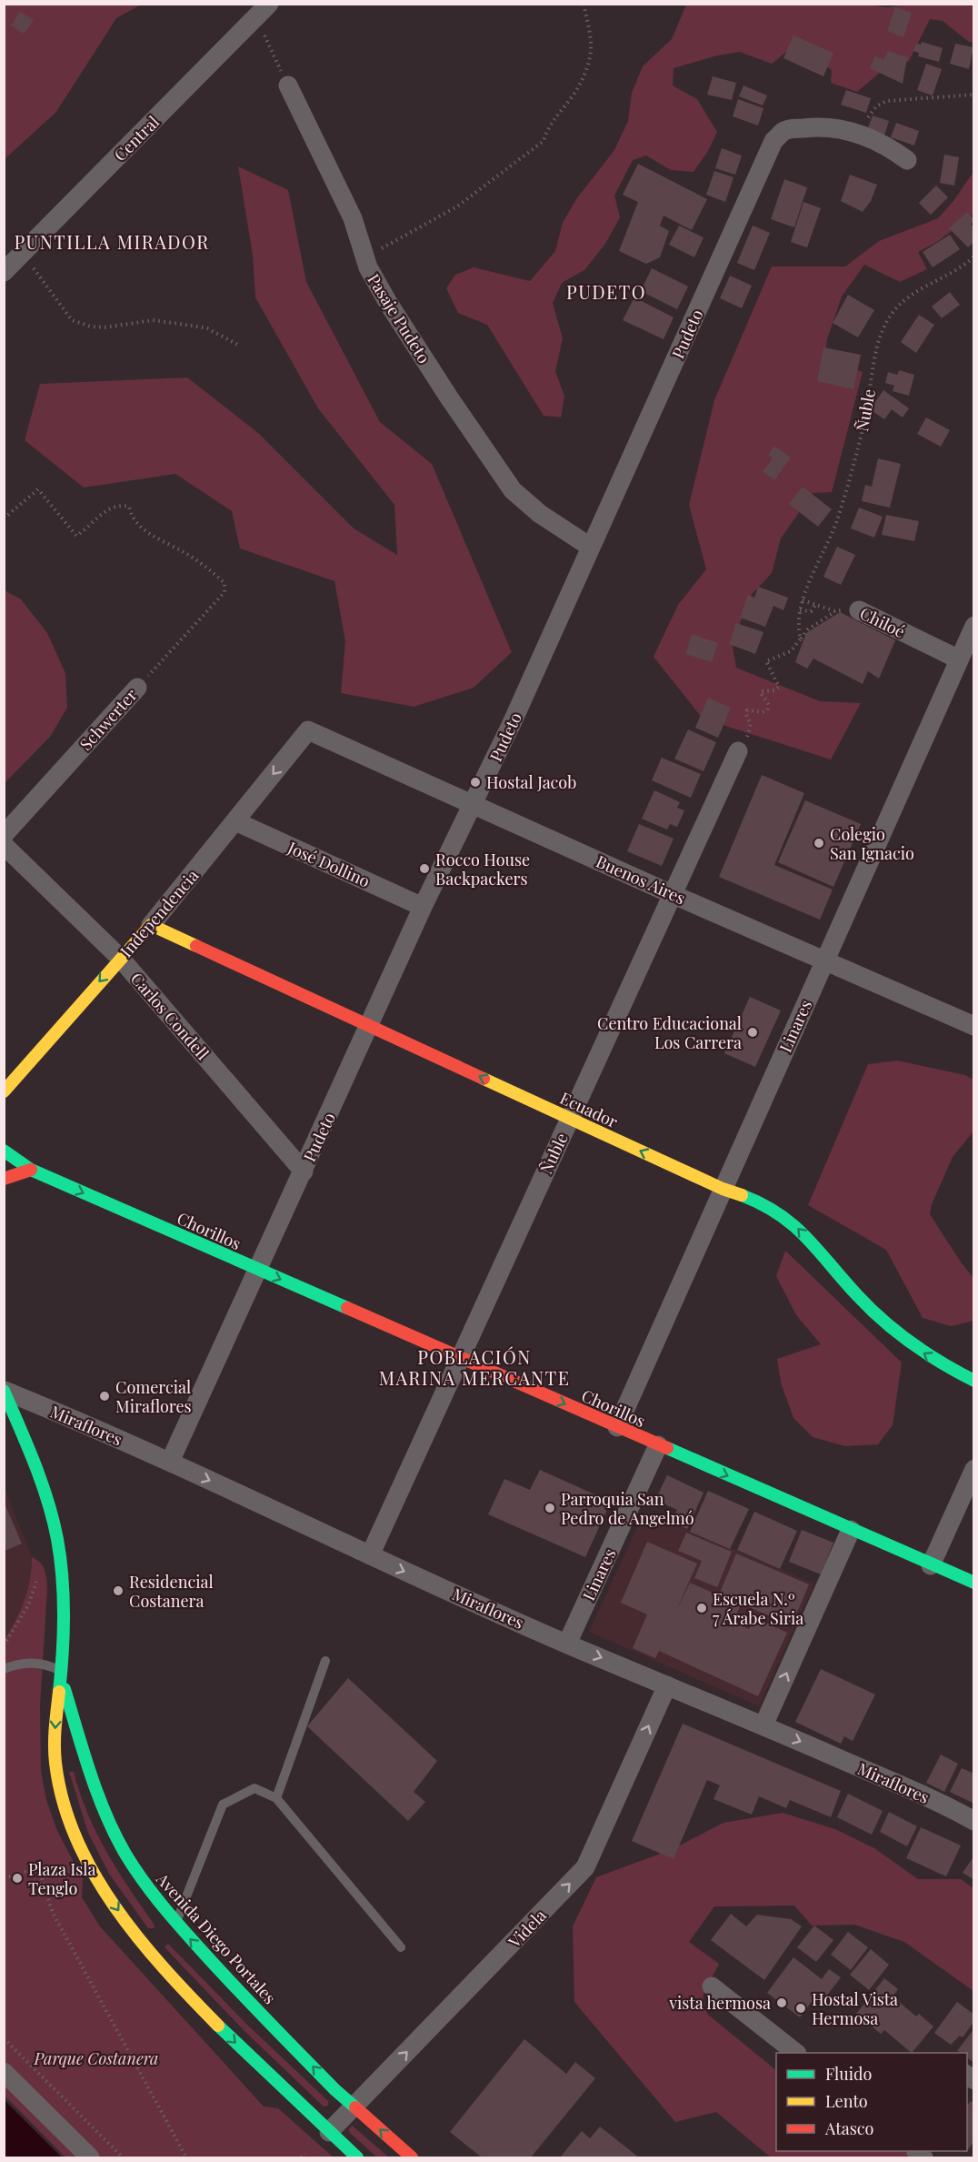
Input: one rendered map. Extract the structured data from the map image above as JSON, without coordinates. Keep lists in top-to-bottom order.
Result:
{
  "streets": {
    "street": [
      "Central",
      "Pasaje Pudeto",
      "Pudeto",
      "Ñuble",
      "Chiloé",
      "Schwerter",
      "José Dollino",
      "Buenos Aires",
      "Independencia",
      "Carlos Condell",
      "Linares",
      "Ecuador",
      "Chorillos",
      "Miraflores",
      "Videla",
      "Avenida Diego Portales"
    ]
  },
  "crossings": [
    ["Pasaje Pudeto", "Pudeto"],
    ["Pudeto", "José Dollino"],
    ["Pudeto", "Buenos Aires"],
    ["Pudeto", "Carlos Condell"],
    ["Pudeto", "Ecuador"],
    ["Pudeto", "Chorillos"],
    ["Pudeto", "Miraflores"],
    ["Ñuble", "Chiloé"],
    ["Ñuble", "Buenos Aires"],
    ["Ñuble", "Ecuador"],
    ["Ñuble", "Chorillos"],
    ["Ñuble", "Miraflores"],
    ["Chiloé", "Linares"],
    ["José Dollino", "Independencia"],
    ["Buenos Aires", "Independencia"],
    ["Buenos Aires", "Linares"],
    ["Independencia", "Carlos Condell"],
    ["Independencia", "Ecuador"],
    ["Linares", "Ecuador"],
    ["Linares", "Chorillos"],
    ["Linares", "Miraflores"],
    ["Miraflores", "Videla"],
    ["Videla", "Avenida Diego Portales"]
  ],
  "one_way": [
    "Independencia",
    "Ecuador",
    "Chorillos",
    "Miraflores",
    "Videla"
  ],
  "districts": ["PUNTILLA MIRADOR", "PUDETO", "POBLACIÓN MARINA MERCANTE"],
  "parks": ["Parque Costanera"],
  "places": [
    "Hostal Jacob",
    "Colegio San Ignacio",
    "Rocco House Backpackers",
    "Centro Educacional Los Carrera",
    "Comercial Miraflores",
    "Parroquia San Pedro de Angelmó",
    "Residencial Costanera",
    "Escuela N.º 7 Árabe Siria",
    "Plaza Isla Tenglo",
    "vista hermosa",
    "Hostal Vista Hermosa"
  ],
  "legend": ["Fluido", "Lento", "Atasco"]
}
